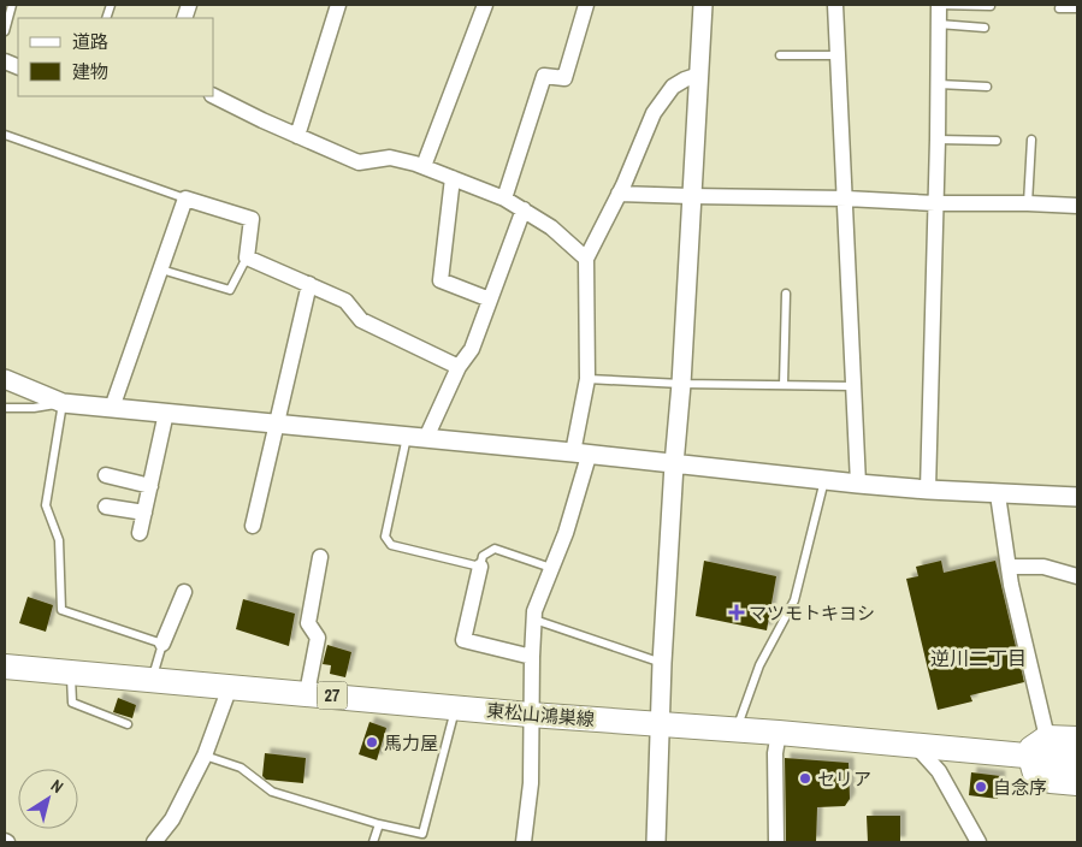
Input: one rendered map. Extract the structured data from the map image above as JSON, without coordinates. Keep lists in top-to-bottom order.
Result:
{
  "streets": {
    "main road": ["27", "東松山鴻巣線"]
  },
  "districts": ["逆川二丁目"],
  "places": {
    "health": ["マツモトキヨシ"],
    "other": ["馬力屋", "セリア", "自念序"]
  },
  "legend": ["道路", "建物"],
  "north": "top right"
}
